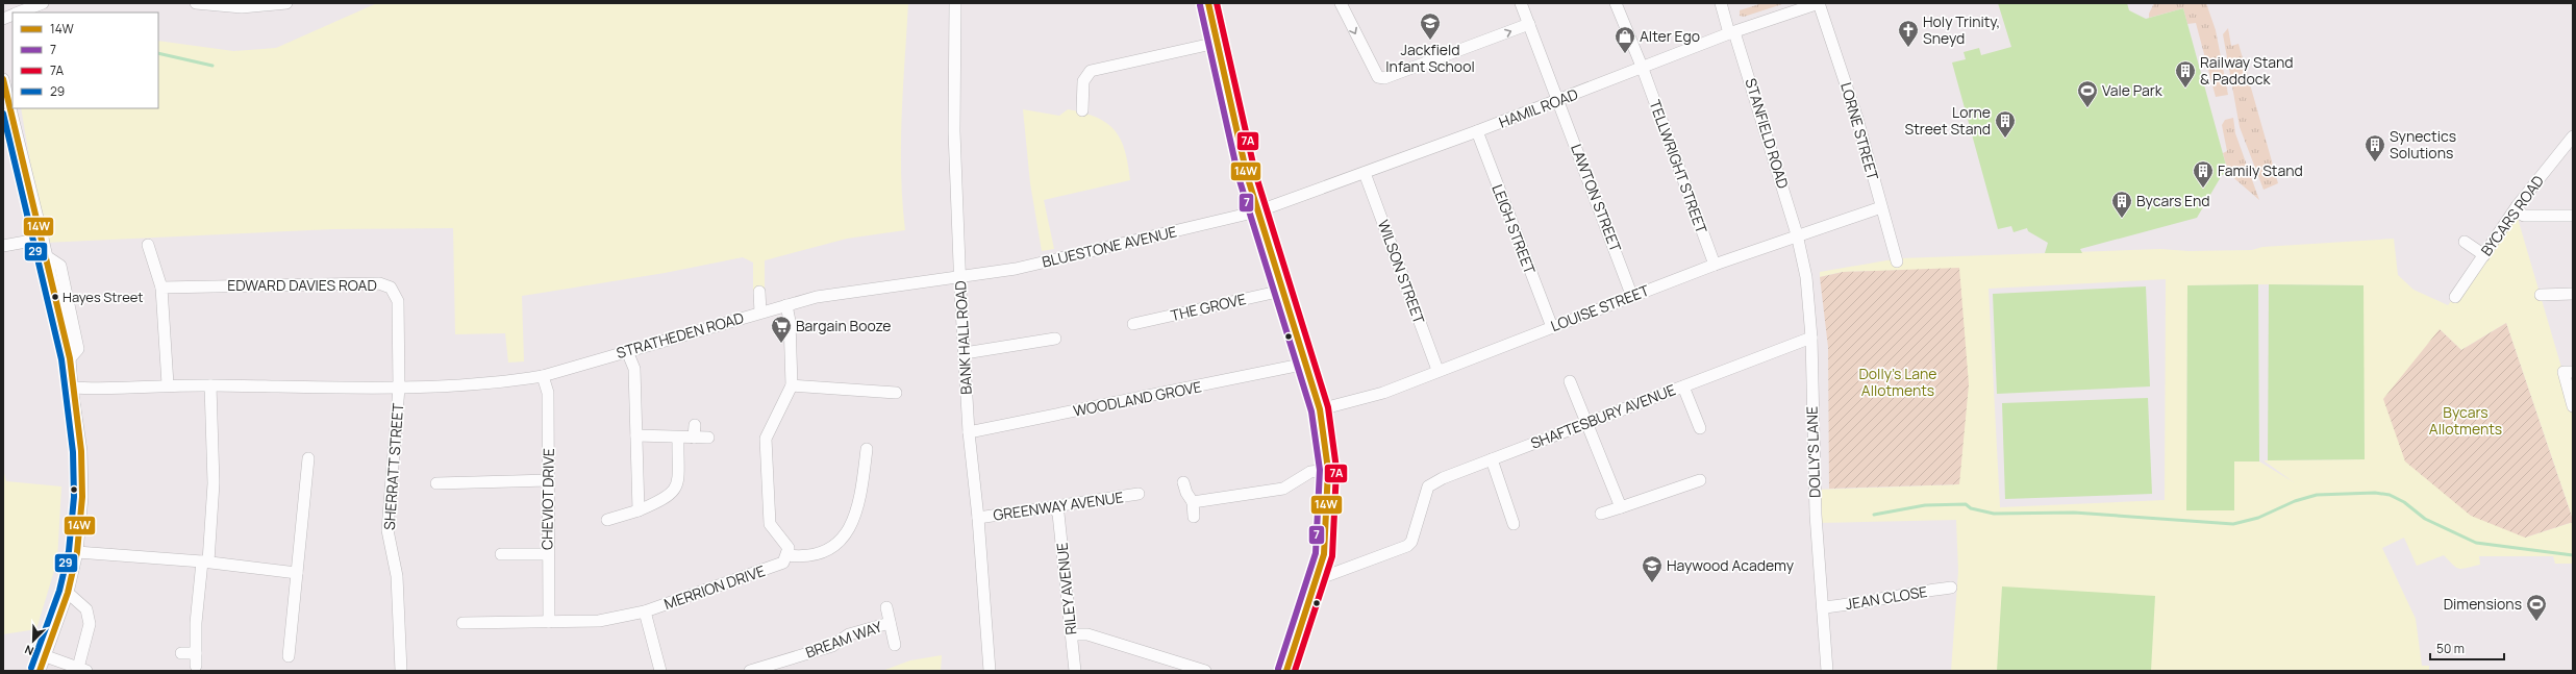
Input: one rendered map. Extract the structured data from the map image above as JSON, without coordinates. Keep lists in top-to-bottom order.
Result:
{
  "streets": {
    "street": [
      "HAMIL ROAD",
      "LORNE STREET",
      "STANFIELD ROAD",
      "TELLWRIGHT STREET",
      "LAWTON STREET",
      "BYCARS ROAD",
      "LEIGH STREET",
      "BLUESTONE AVENUE",
      "WILSON STREET",
      "EDWARD DAVIES ROAD",
      "THE GROVE",
      "LOUISE STREET",
      "STRATHEDEN ROAD",
      "BANK HALL ROAD",
      "WOODLAND GROVE",
      "SHAFTESBURY AVENUE",
      "DOLLY'S LANE",
      "SHERRATT STREET",
      "CHEVIOT DRIVE",
      "GREENWAY AVENUE",
      "MERRION DRIVE",
      "RILEY AVENUE",
      "JEAN CLOSE",
      "BREAM WAY"
    ]
  },
  "crossings": [
    ["HAMIL ROAD", "LORNE STREET"],
    ["HAMIL ROAD", "STANFIELD ROAD"],
    ["HAMIL ROAD", "TELLWRIGHT STREET"],
    ["HAMIL ROAD", "LAWTON STREET"],
    ["HAMIL ROAD", "LEIGH STREET"],
    ["HAMIL ROAD", "BLUESTONE AVENUE"],
    ["HAMIL ROAD", "WILSON STREET"],
    ["LORNE STREET", "LOUISE STREET"],
    ["STANFIELD ROAD", "LOUISE STREET"],
    ["STANFIELD ROAD", "DOLLY'S LANE"],
    ["TELLWRIGHT STREET", "LOUISE STREET"],
    ["LAWTON STREET", "LOUISE STREET"],
    ["LEIGH STREET", "LOUISE STREET"],
    ["BLUESTONE AVENUE", "STRATHEDEN ROAD"],
    ["BLUESTONE AVENUE", "BANK HALL ROAD"],
    ["WILSON STREET", "LOUISE STREET"],
    ["EDWARD DAVIES ROAD", "STRATHEDEN ROAD"],
    ["EDWARD DAVIES ROAD", "SHERRATT STREET"],
    ["LOUISE STREET", "DOLLY'S LANE"],
    ["STRATHEDEN ROAD", "BANK HALL ROAD"],
    ["STRATHEDEN ROAD", "SHERRATT STREET"],
    ["STRATHEDEN ROAD", "CHEVIOT DRIVE"],
    ["BANK HALL ROAD", "WOODLAND GROVE"],
    ["BANK HALL ROAD", "GREENWAY AVENUE"],
    ["SHAFTESBURY AVENUE", "DOLLY'S LANE"],
    ["DOLLY'S LANE", "JEAN CLOSE"],
    ["CHEVIOT DRIVE", "MERRION DRIVE"],
    ["GREENWAY AVENUE", "RILEY AVENUE"]
  ],
  "parks": ["Dolly's Lane Allotments", "Bycars Allotments"],
  "places": {
    "school or university": ["Jackfield Infant School", "Haywood Academy"],
    "church": ["Holy Trinity, Sneyd"],
    "shop": ["Alter Ego"],
    "building": [
      "Railway Stand & Paddock",
      "Lorne Street Stand",
      "Synectics Solutions",
      "Family Stand",
      "Bycars End"
    ],
    "sports": ["Vale Park", "Dimensions"],
    "other": ["Hayes Street"],
    "supermarket": ["Bargain Booze"]
  },
  "lines": [
    "transit line 14W",
    "transit line 7A",
    "transit line 7",
    "transit line 29"
  ],
  "legend": [
    "14W",
    "7",
    "7A",
    "29"
  ],
  "scale_bar": "50 m",
  "north": "bottom left"
}
